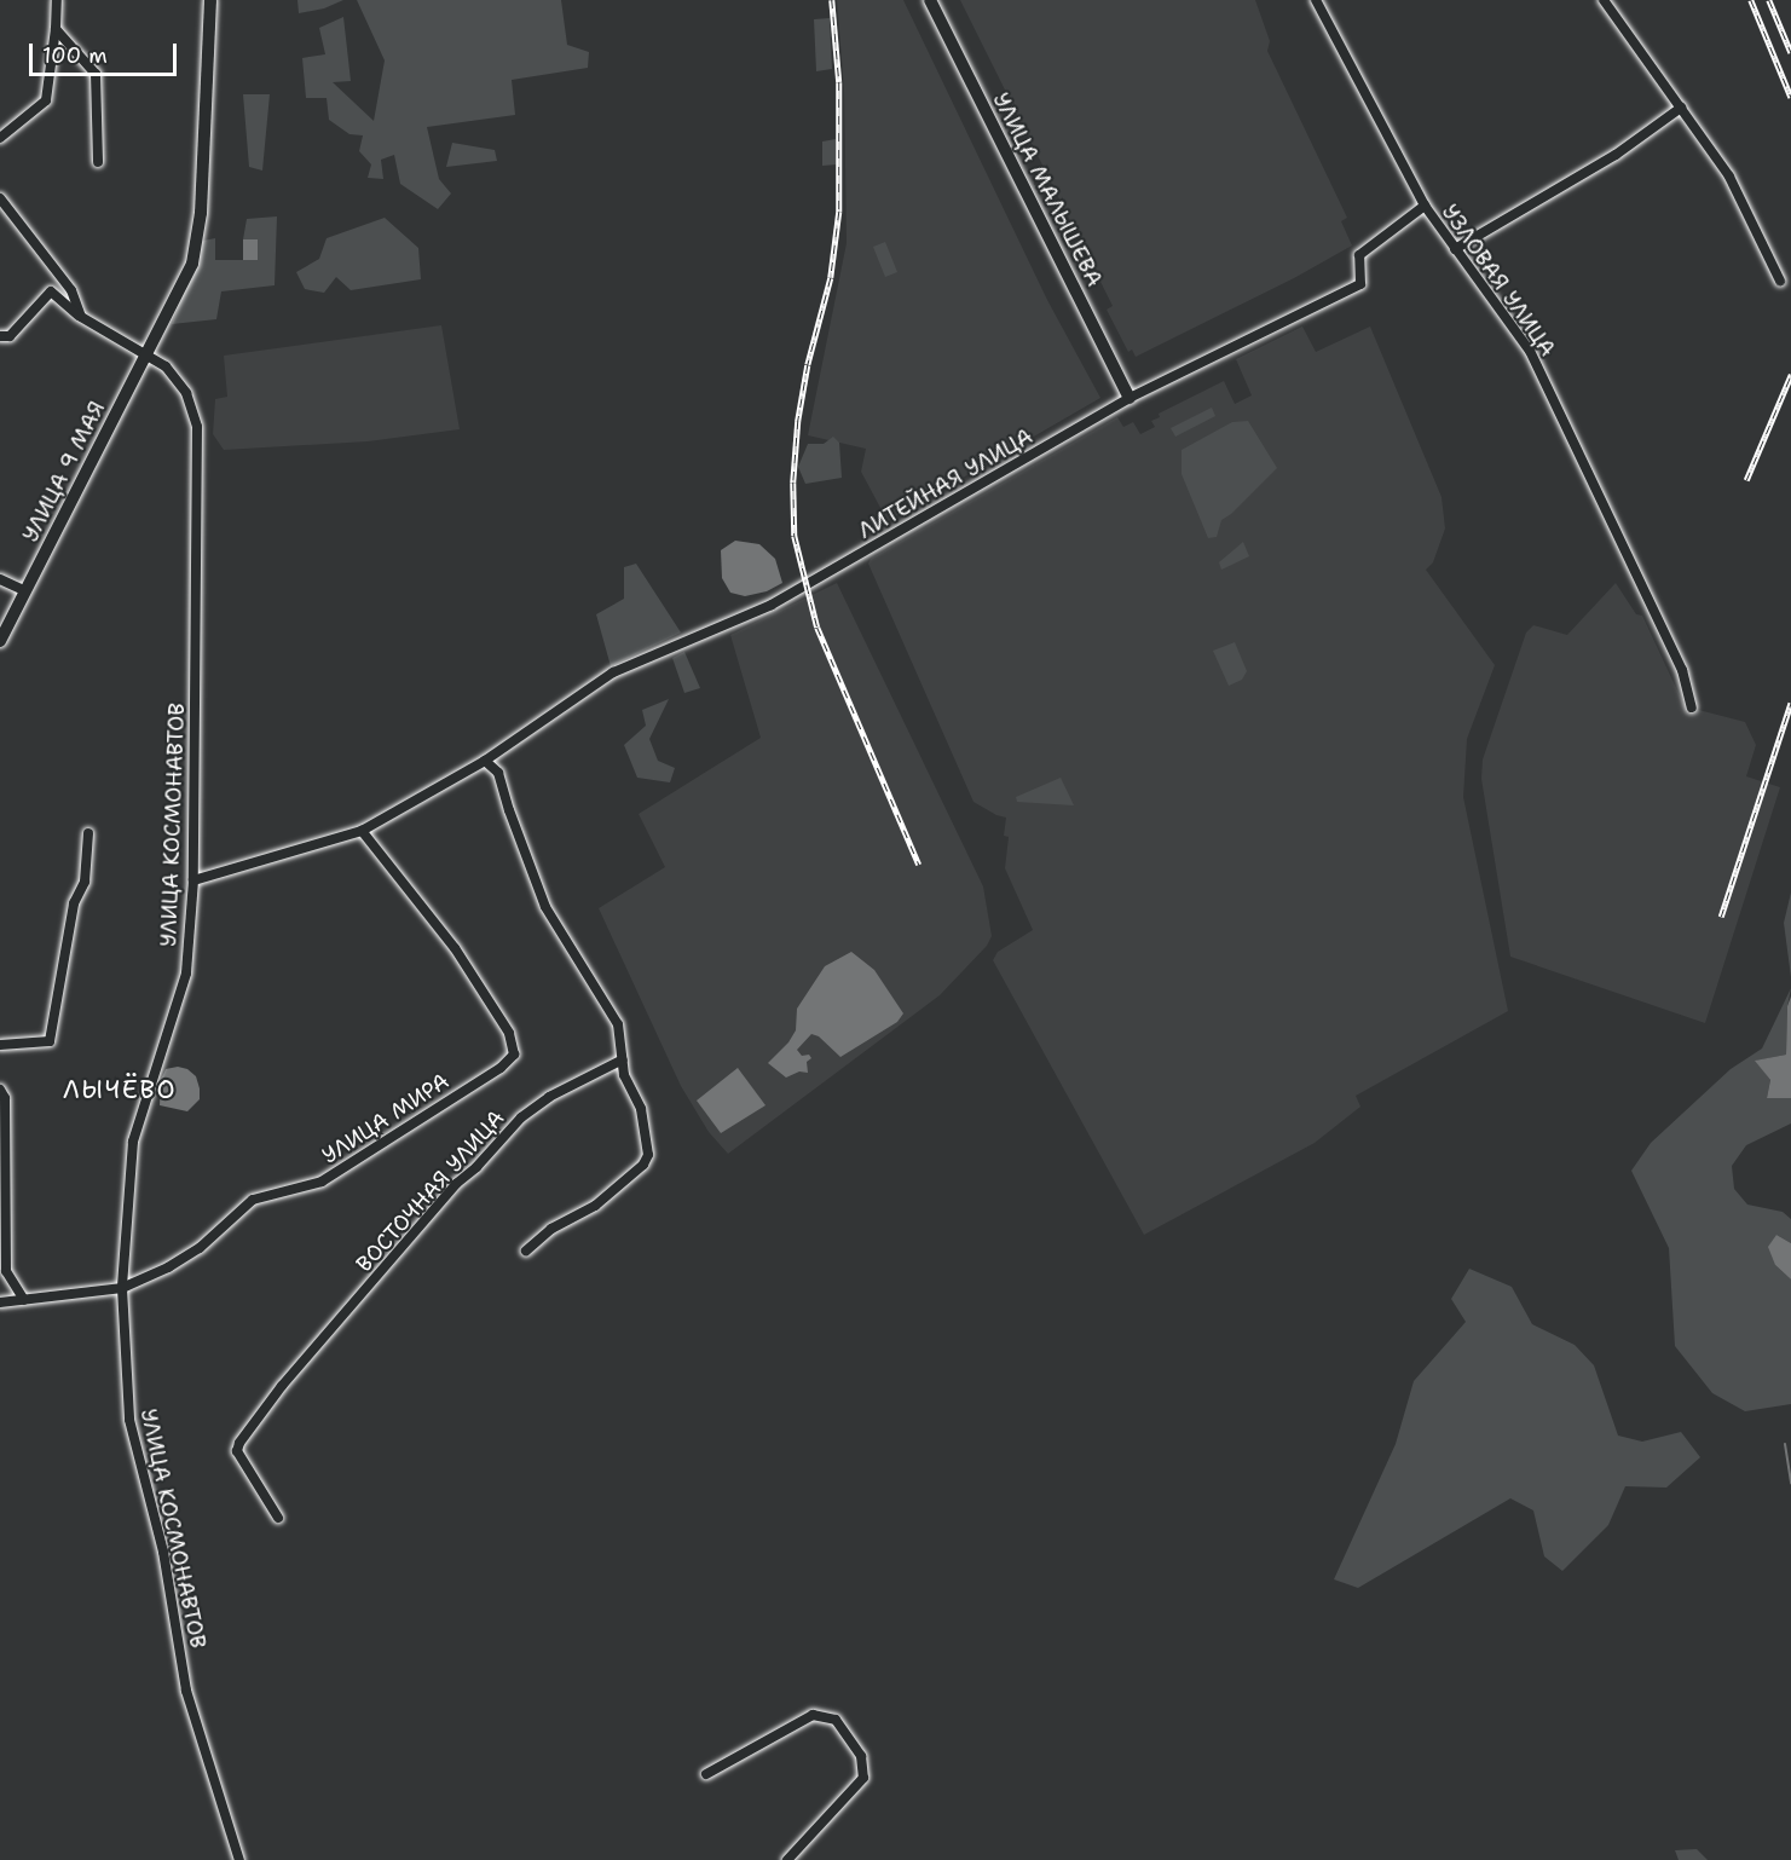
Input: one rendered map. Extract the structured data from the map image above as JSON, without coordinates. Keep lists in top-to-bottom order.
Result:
{
  "streets": {
    "main road": ["УЛИЦА МАЛЫШЕВА", "УЛИЦА 9 МАЯ"],
    "street": [
      "УЗЛОВАЯ УЛИЦА",
      "ЛИТЕЙНАЯ УЛИЦА",
      "УЛИЦА КОСМОНАВТОВ",
      "УЛИЦА МИРА",
      "ВОСТОЧНАЯ УЛИЦА"
    ]
  },
  "crossings": [
    ["УЛИЦА МАЛЫШЕВА", "ЛИТЕЙНАЯ УЛИЦА"],
    ["УЗЛОВАЯ УЛИЦА", "ЛИТЕЙНАЯ УЛИЦА"],
    ["УЛИЦА 9 МАЯ", "УЛИЦА КОСМОНАВТОВ"],
    ["ЛИТЕЙНАЯ УЛИЦА", "УЛИЦА КОСМОНАВТОВ"],
    ["ЛИТЕЙНАЯ УЛИЦА", "УЛИЦА МИРА"],
    ["УЛИЦА КОСМОНАВТОВ", "УЛИЦА МИРА"]
  ],
  "districts": ["ЛЫЧЁВО"],
  "scale_bar": "100 m"
}
